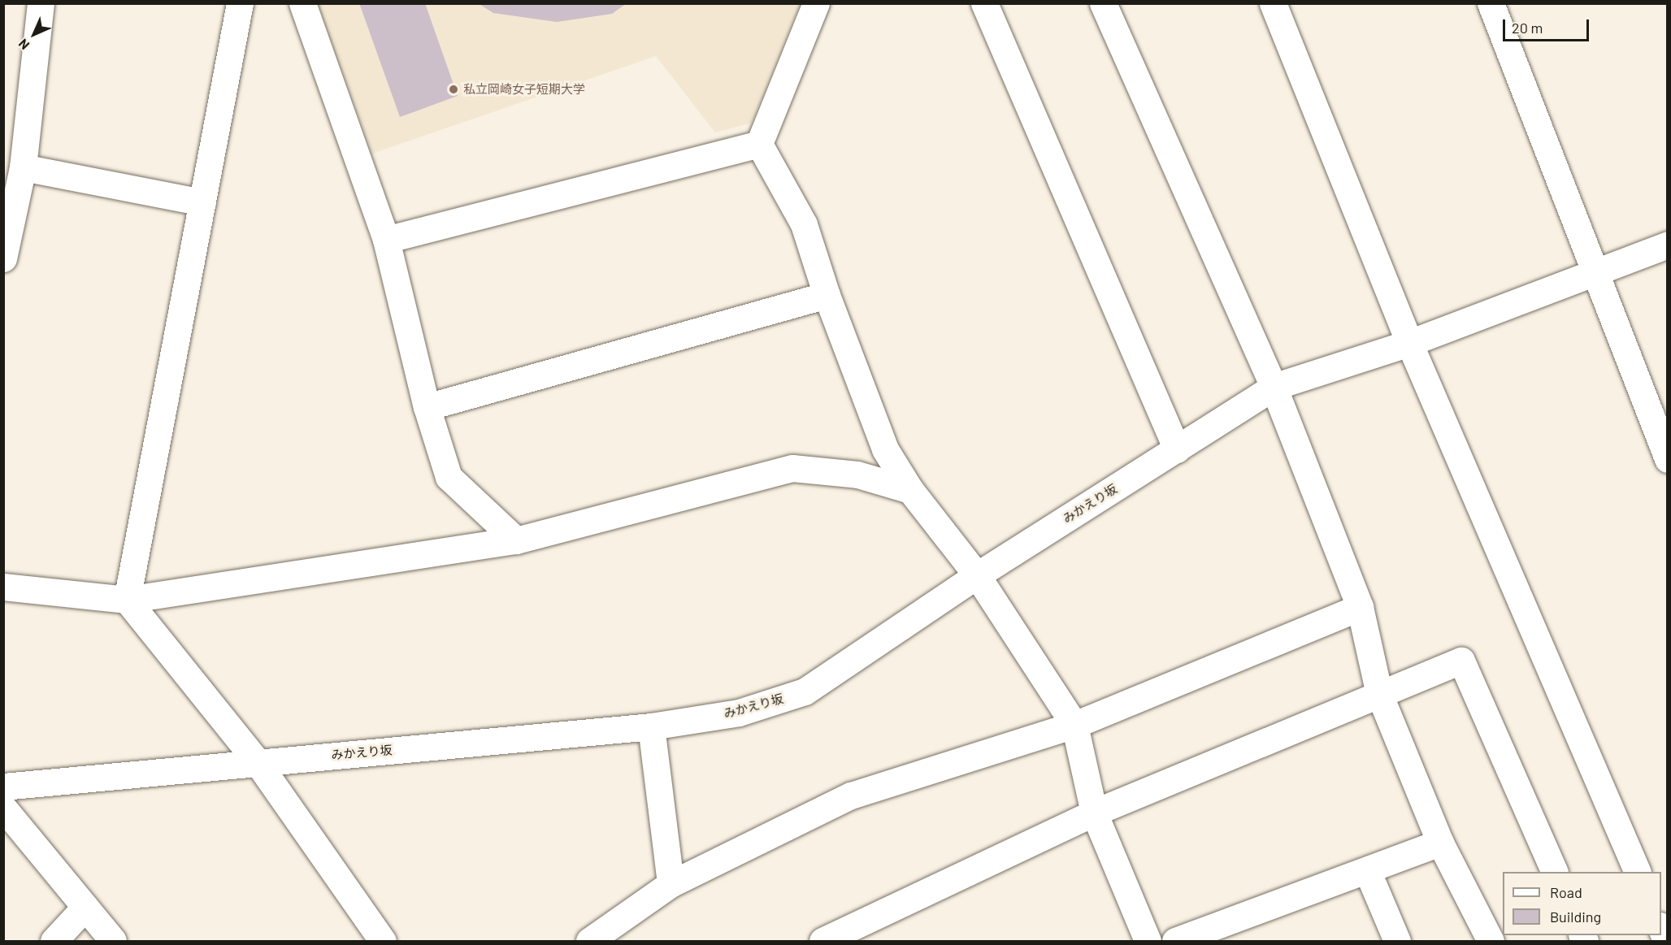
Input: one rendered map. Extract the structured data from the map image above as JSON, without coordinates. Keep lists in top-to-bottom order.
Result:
{
  "streets": {
    "street": ["みかえり坂"]
  },
  "places": ["私立岡崎女子短期大学"],
  "legend": ["Road", "Building"],
  "scale_bar": "20 m",
  "north": "bottom left"
}
